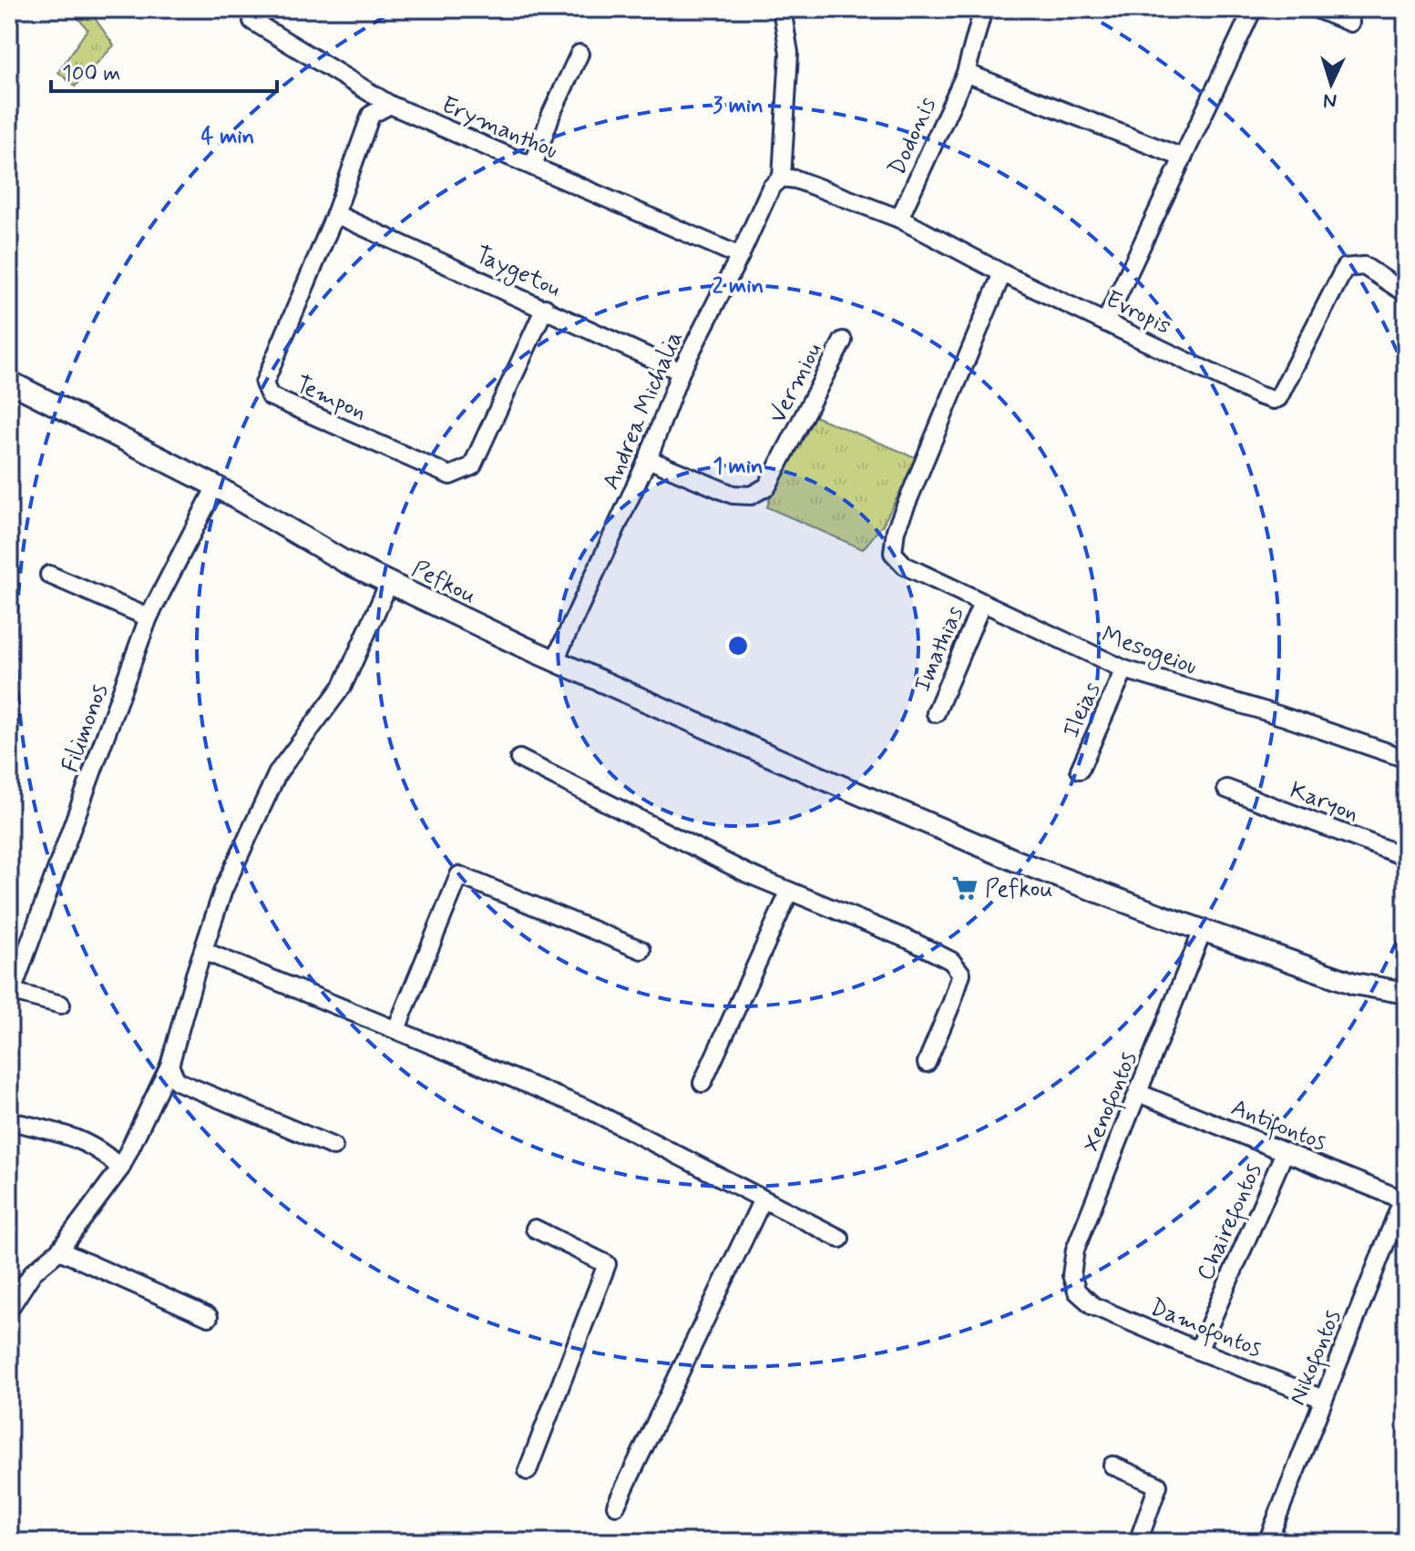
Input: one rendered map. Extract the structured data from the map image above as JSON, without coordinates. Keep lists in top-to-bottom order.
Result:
{
  "streets": {
    "main road": ["Pefkou"],
    "street": [
      "Erymanthou",
      "Dodonis",
      "Taygetou",
      "Evropis",
      "Vermiou",
      "Tempon",
      "Andrea Michalia",
      "Imathias",
      "Mesogeiou",
      "Ileias",
      "Filimonos",
      "Karyon",
      "Xenofontos",
      "Antifontos",
      "Chairefontos",
      "Damofontos",
      "Nikofontos"
    ]
  },
  "crossings": [
    ["Erymanthou", "Tempon"],
    ["Erymanthou", "Andrea Michalia"],
    ["Dodonis", "Evropis"],
    ["Taygetou", "Tempon"],
    ["Taygetou", "Andrea Michalia"],
    ["Evropis", "Andrea Michalia"],
    ["Evropis", "Mesogeiou"],
    ["Vermiou", "Andrea Michalia"],
    ["Andrea Michalia", "Pefkou"],
    ["Pefkou", "Filimonos"],
    ["Pefkou", "Xenofontos"],
    ["Imathias", "Mesogeiou"],
    ["Mesogeiou", "Ileias"],
    ["Xenofontos", "Antifontos"],
    ["Xenofontos", "Damofontos"],
    ["Antifontos", "Chairefontos"],
    ["Antifontos", "Nikofontos"],
    ["Chairefontos", "Damofontos"],
    ["Damofontos", "Nikofontos"]
  ],
  "places": {
    "supermarket": ["Pefkou"]
  },
  "scale_bar": "100 m",
  "north": "bottom",
  "rings": [
    "3 min",
    "4 min",
    "2 min",
    "1 min"
  ]
}
